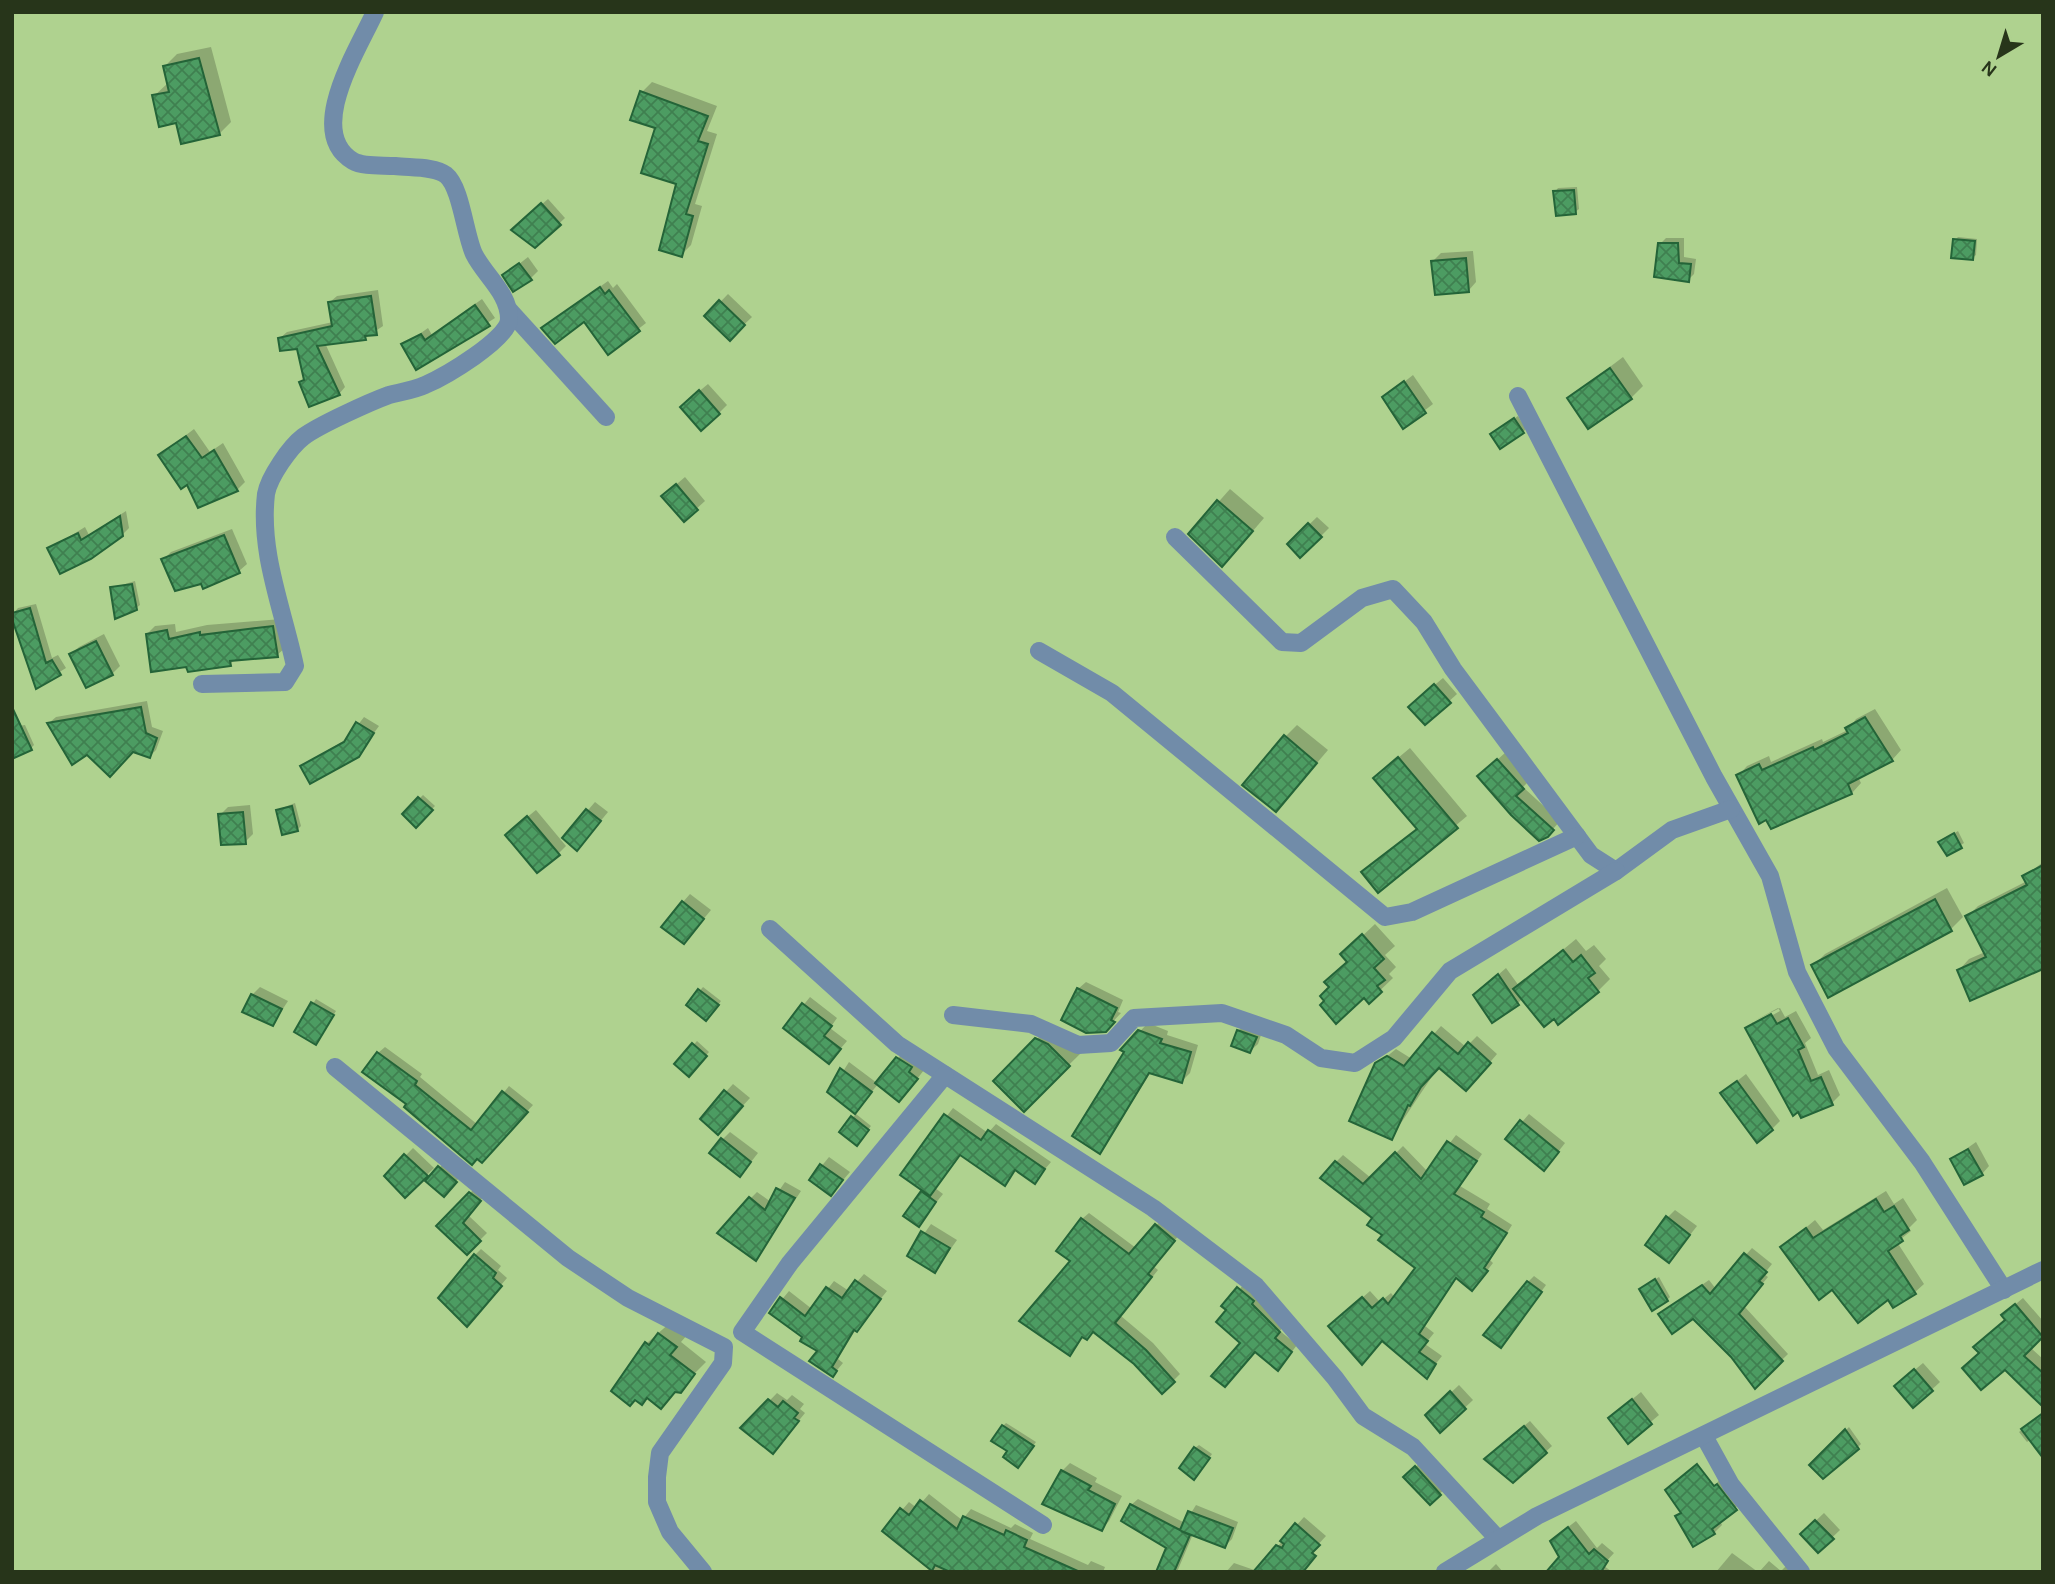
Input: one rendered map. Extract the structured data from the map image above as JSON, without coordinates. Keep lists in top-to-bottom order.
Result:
{
  "north": "bottom left"
}
